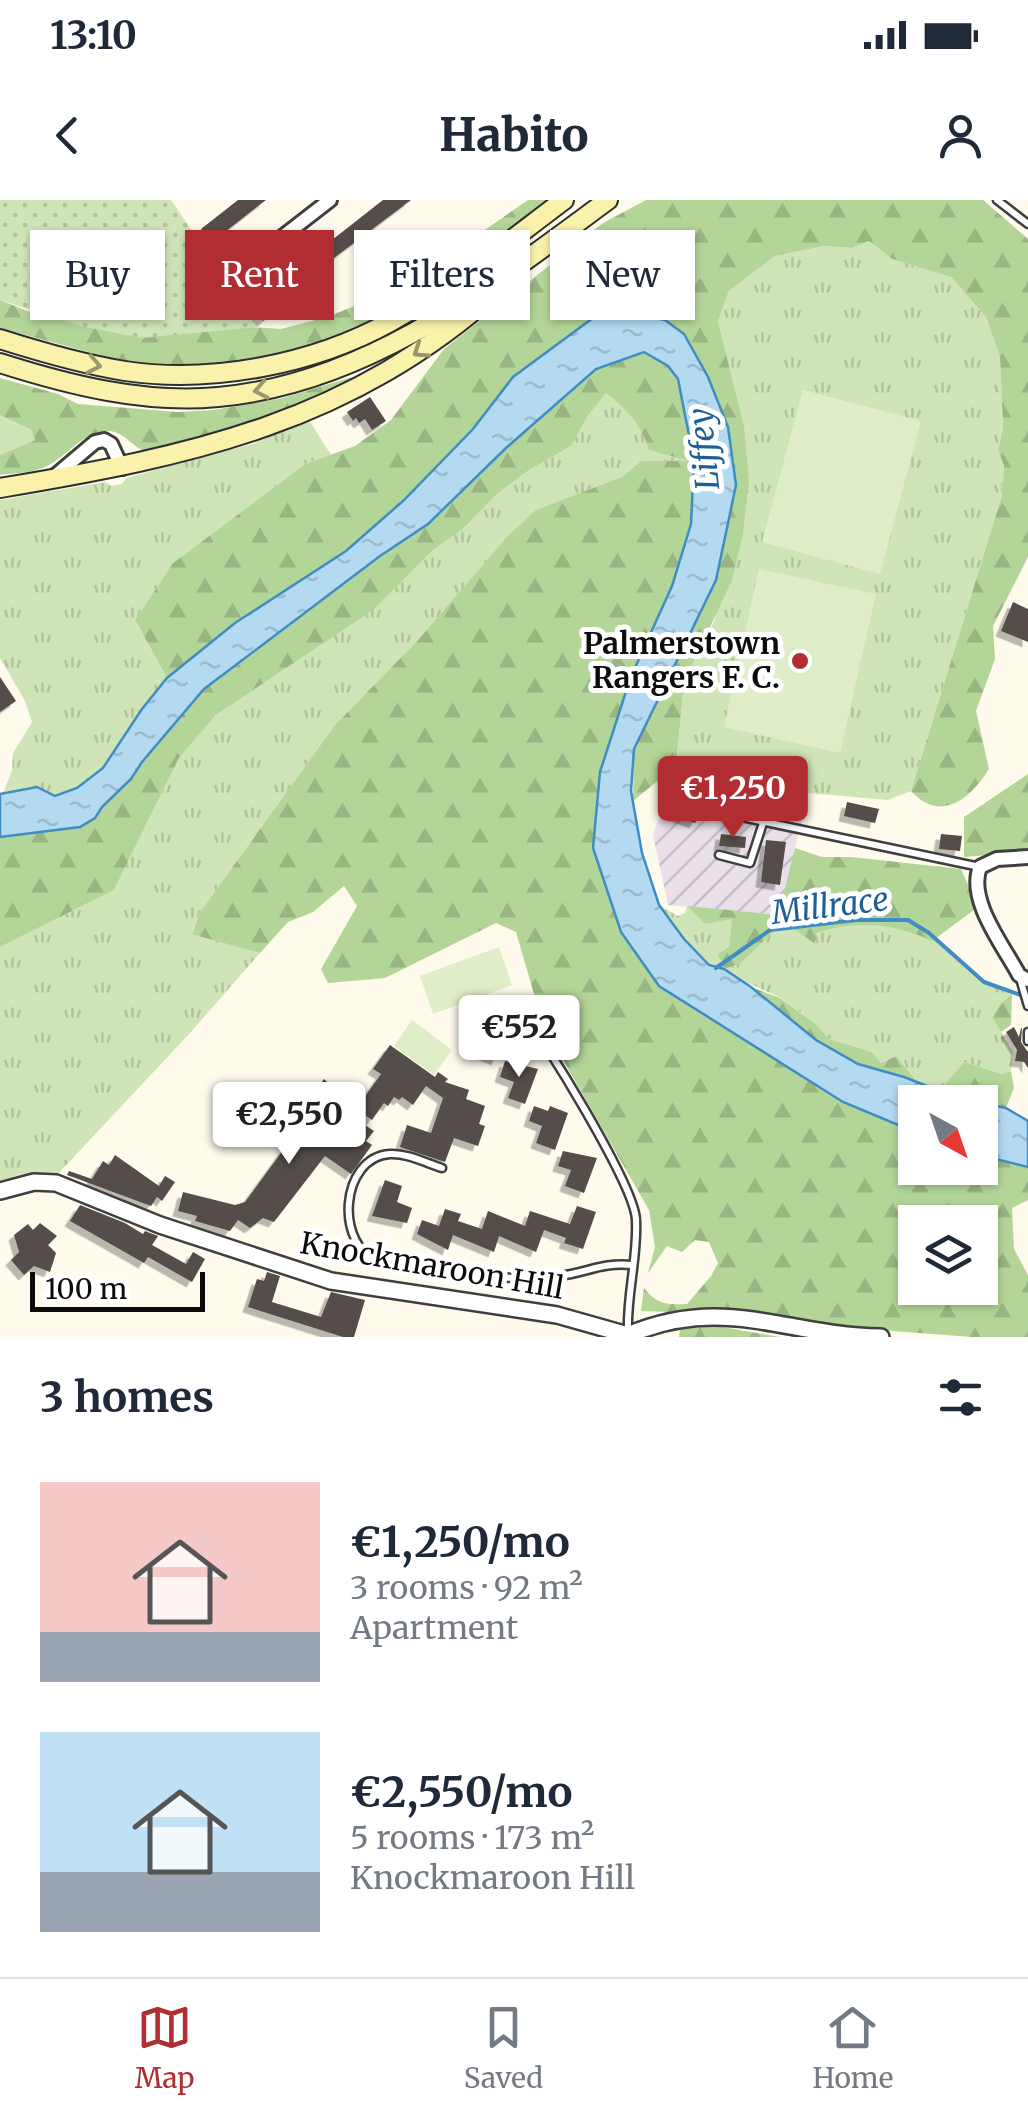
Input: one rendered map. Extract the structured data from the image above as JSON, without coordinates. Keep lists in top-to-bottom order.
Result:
{
  "streets": {
    "street": ["Knockmaroon Hill"]
  },
  "water": ["Liffey", "Millrace"],
  "places": ["Palmerstown Rangers F. C."],
  "scale_bar": "100 m",
  "north": "bottom right",
  "page": {
    "status": "13:10",
    "header": "Habito",
    "chip": [
      "Buy",
      "Rent",
      "Filters",
      "New"
    ],
    "price": ["€1,250", "€552", "€2,550"],
    "scale": "100 m",
    "heading": "3 homes",
    "list": [
      {
        "name": "€1,250/mo",
        "note": "3 rooms · 92 m² · Apartment"
      },
      {
        "name": "€2,550/mo",
        "note": "5 rooms · 173 m² · Knockmaroon Hill"
      }
    ],
    "tabs": ["Map", "Saved", "Home"]
  }
}
